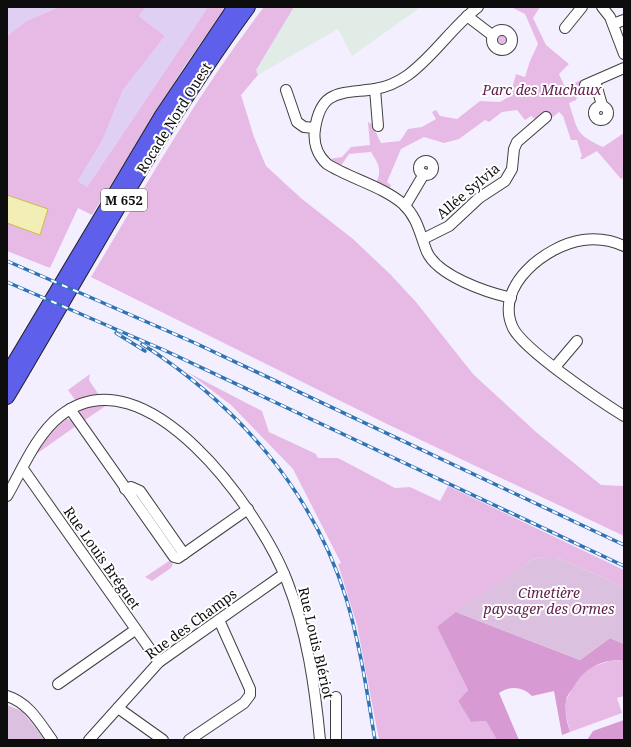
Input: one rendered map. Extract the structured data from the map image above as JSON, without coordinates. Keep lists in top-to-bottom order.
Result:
{
  "streets": {
    "highway": ["Rocade Nord Ouest", "M 652"],
    "street": [
      "Allée Sylvia",
      "Rue Louis Bréguet",
      "Rue des Champs",
      "Rue Louis Blériot"
    ]
  },
  "crossings": [
    ["Rue Louis Bréguet", "Rue des Champs"],
    ["Rue Louis Bréguet", "Rue Louis Blériot"],
    ["Rue des Champs", "Rue Louis Blériot"]
  ],
  "parks": ["Parc des Muchaux", "Cimetière paysager des Ormes"]
}
